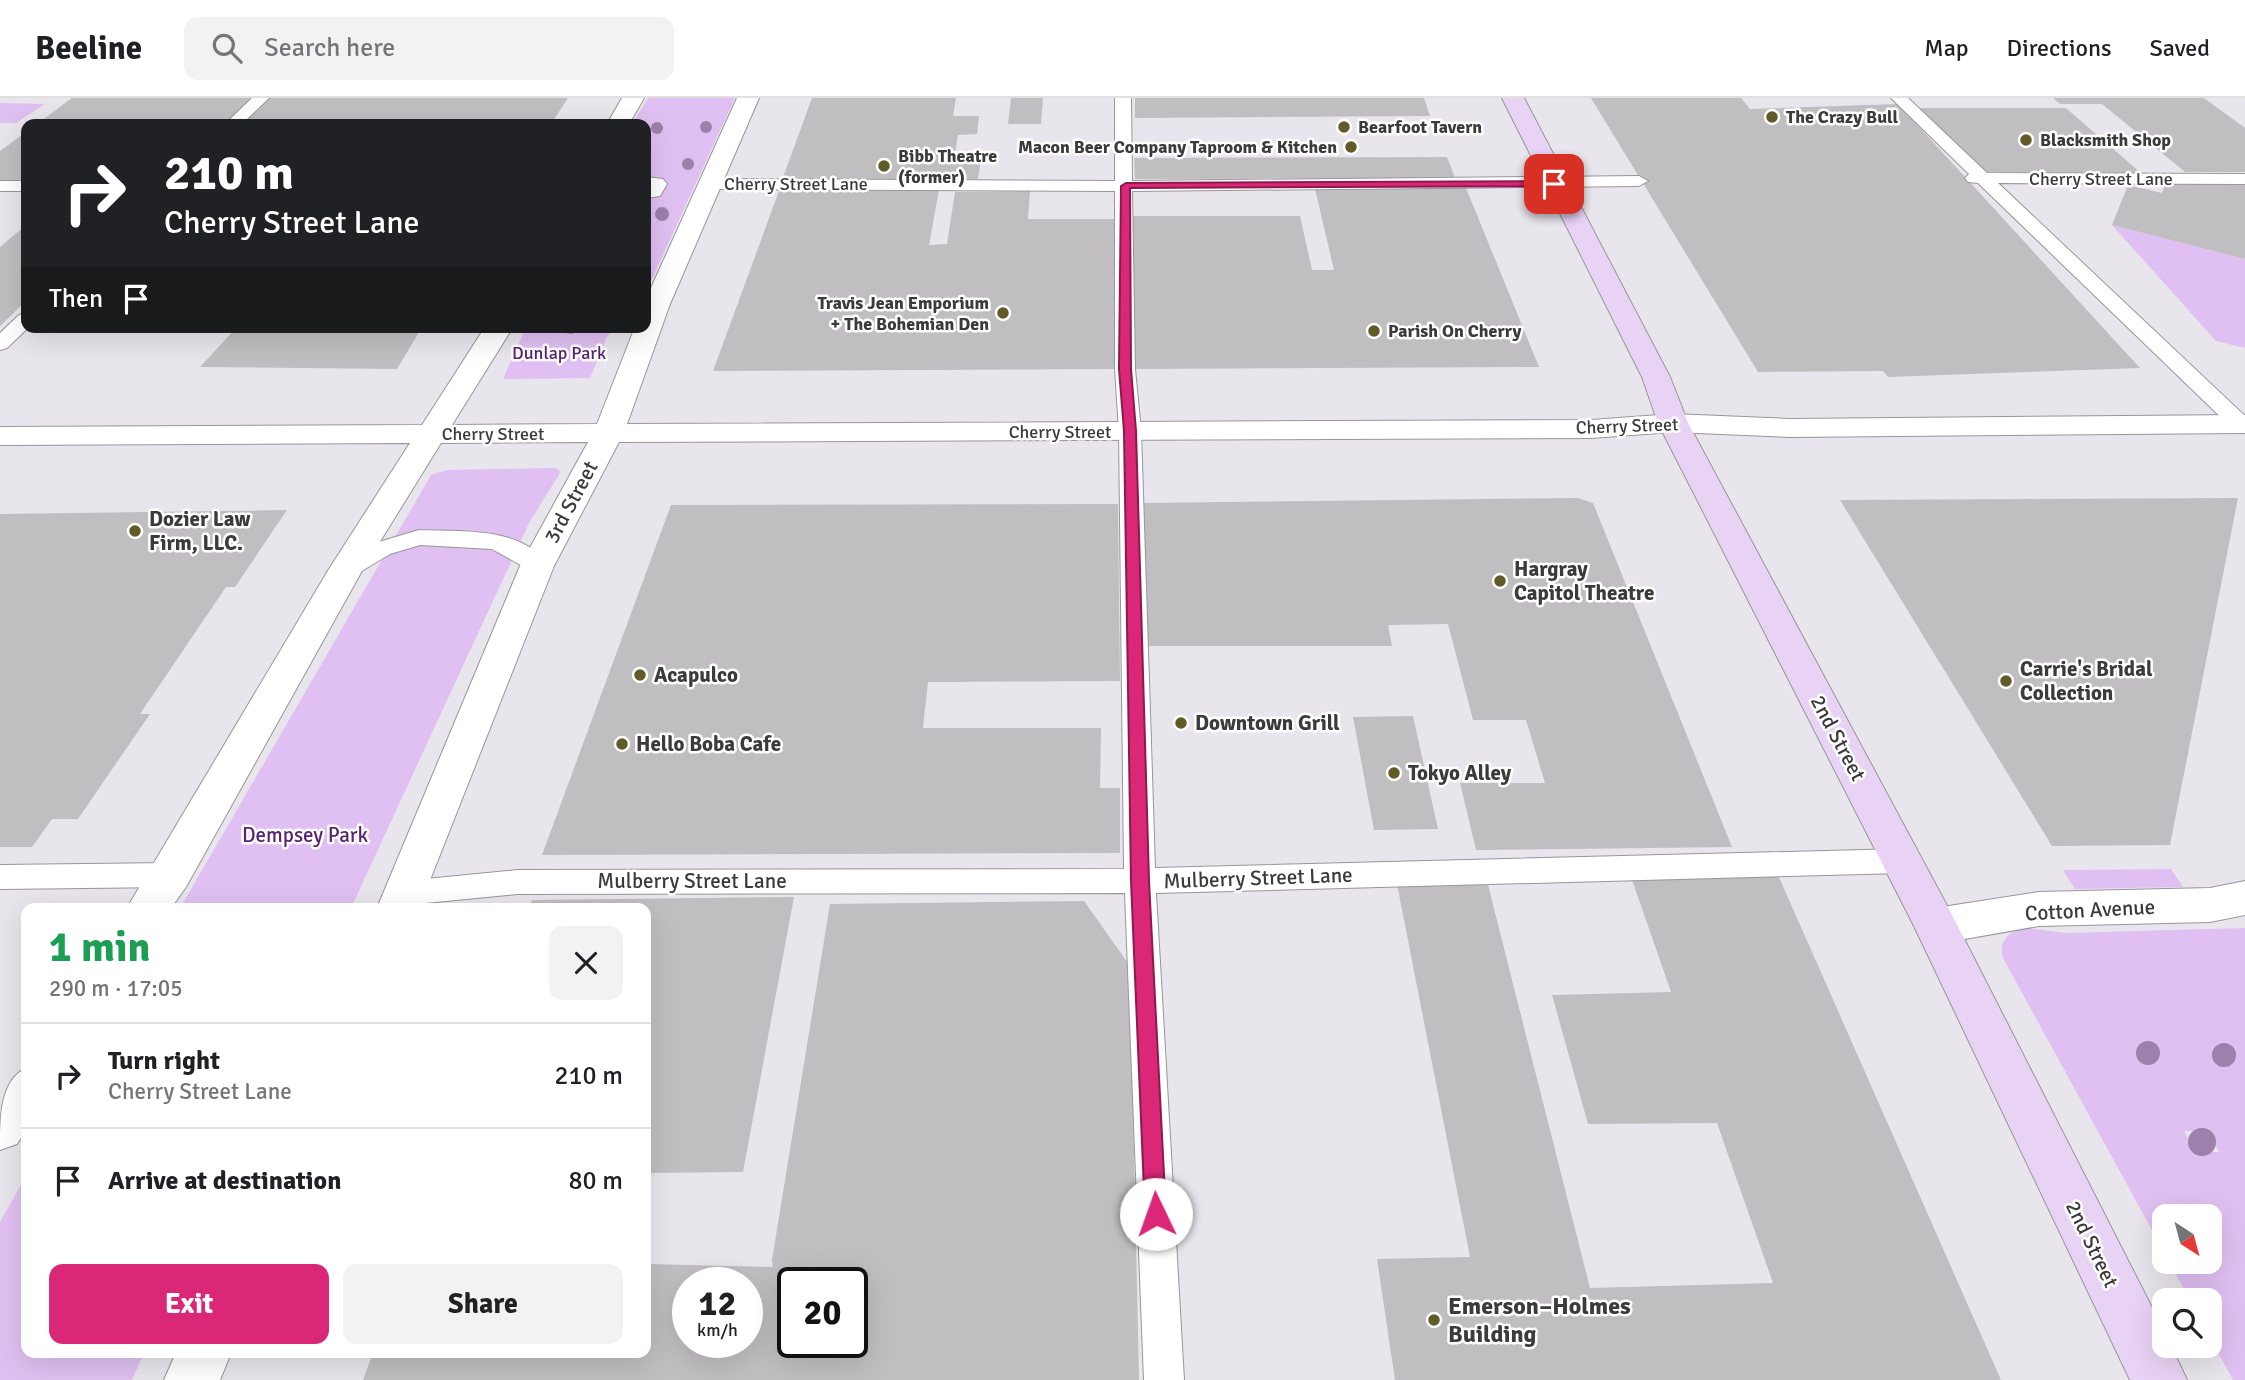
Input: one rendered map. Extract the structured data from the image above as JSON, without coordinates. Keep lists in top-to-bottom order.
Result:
{
  "streets": {
    "street": [
      "Cherry Street",
      "3rd Street",
      "2nd Street",
      "Cotton Avenue"
    ],
    "lane": ["Cherry Street Lane", "Mulberry Street Lane"]
  },
  "crossings": [
    ["Cherry Street Lane", "3rd Street"],
    ["Cherry Street Lane", "2nd Street"],
    ["Cherry Street", "3rd Street"],
    ["Cherry Street", "2nd Street"],
    ["3rd Street", "Mulberry Street Lane"],
    ["2nd Street", "Mulberry Street Lane"],
    ["2nd Street", "Cotton Avenue"]
  ],
  "parks": ["Dunlap Park", "Dempsey Park"],
  "places": [
    "The Crazy Bull",
    "Bearfoot Tavern",
    "Blacksmith Shop",
    "Macon Beer Company Taproom & Kitchen",
    "Bibb Theatre (former)",
    "Travis Jean Emporium + The Bohemian Den",
    "Parish On Cherry",
    "Dozier Law Firm, LLC.",
    "Hargray Capitol Theatre",
    "Acapulco",
    "Carrie's Bridal Collection",
    "Downtown Grill",
    "Hello Boba Cafe",
    "Tokyo Alley",
    "Emerson–Holmes Building"
  ],
  "north": "bottom right",
  "page": {
    "header": "Beeline",
    "search": "Search here",
    "nav": ["Map", "Directions", "Saved"],
    "turn": ["210 m", "Cherry Street Lane"],
    "then": "Then",
    "heading": ["1 min", "290 m · 17:05"],
    "list": [
      {
        "name": "Turn right",
        "note": "Cherry Street Lane",
        "value": "210 m"
      },
      {
        "name": "Arrive at destination",
        "value": "80 m"
      }
    ],
    "buttons": ["Exit", "Share"],
    "speed": "12 km/h",
    "limit": "20"
  }
}
